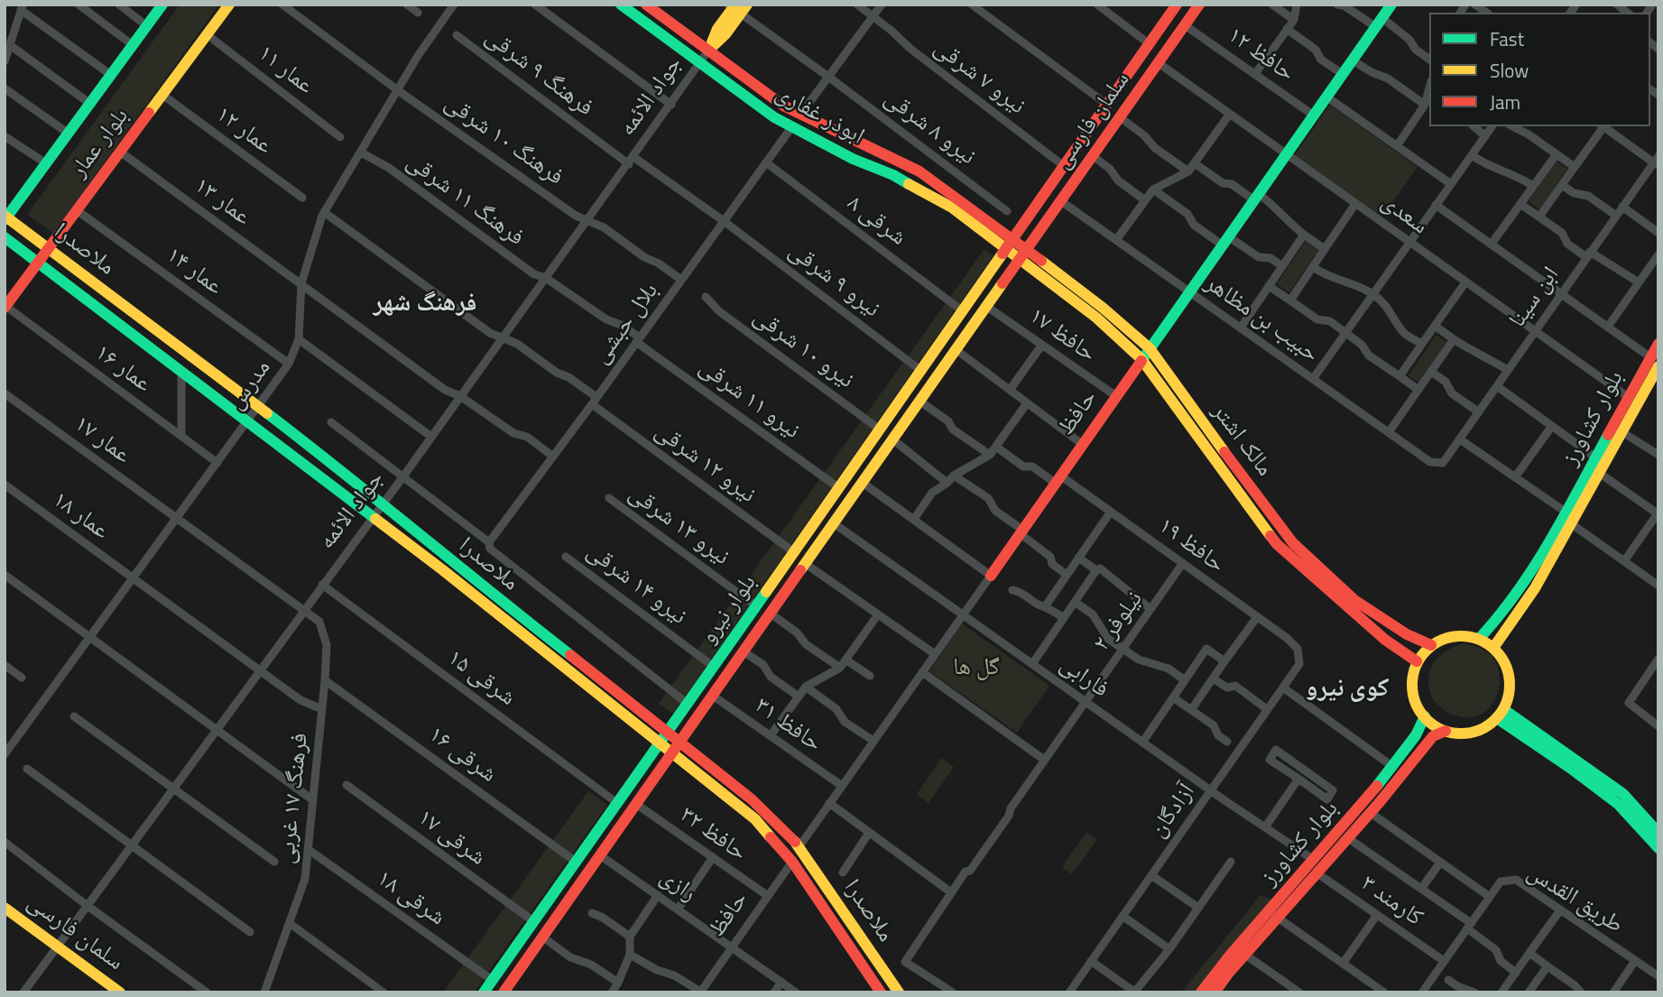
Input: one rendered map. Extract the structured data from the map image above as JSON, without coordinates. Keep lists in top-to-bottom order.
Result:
{
  "streets": {
    "street": [
      "حافظ ۱۲",
      "عمار ۱۱",
      "فرهنگ ۹ شرقی",
      "نیرو ۷ شرقی",
      "جواد الائمه",
      "ابوذر غفاری",
      "سلمان فارسی",
      "نیرو ۸ شرقی",
      "عمار ۱۲",
      "فرهنگ ۱۰ شرقی",
      "بلوار عمار",
      "فرهنگ ۱۱ شرقی",
      "عمار ۱۳",
      "سعدی",
      "۸ شرقی",
      "ملاصدرا",
      "عمار ۱۴",
      "نیرو ۹ شرقی",
      "ابن سینا",
      "حبیب بن مظاهر",
      "بلال حبشی",
      "حافظ ۱۷",
      "نیرو ۱۰ شرقی",
      "عمار ۱۶",
      "مدرس",
      "نیرو ۱۱ شرقی",
      "حافظ",
      "بلوار کشاورز",
      "عمار ۱۷",
      "مالک اشتر",
      "نیرو ۱۲ شرقی",
      "عمار ۱۸",
      "نیرو ۱۳ شرقی",
      "حافظ ۱۹",
      "نیرو ۱۴ شرقی",
      "بلوار نیرو",
      "نیلوفر ۲",
      "فارابی",
      "۱۵ شرقی",
      "حافظ ۳۱",
      "۱۶ شرقی",
      "فرهنگ ۱۷ غربی",
      "آزادگان",
      "حافظ ۳۲",
      "۱۷ شرقی",
      "رازی",
      "۱۸ شرقی",
      "طریق القدس",
      "کارمند ۳"
    ]
  },
  "crossings": [
    ["حافظ ۱۲", "سلمان فارسی"],
    ["حافظ ۱۲", "حافظ"],
    ["عمار ۱۱", "بلوار عمار"],
    ["فرهنگ ۹ شرقی", "جواد الائمه"],
    ["فرهنگ ۹ شرقی", "نیرو ۹ شرقی"],
    ["فرهنگ ۹ شرقی", "بلال حبشی"],
    ["نیرو ۷ شرقی", "سلمان فارسی"],
    ["جواد الائمه", "ابوذر غفاری"],
    ["جواد الائمه", "سلمان فارسی"],
    ["جواد الائمه", "نیرو ۸ شرقی"],
    ["جواد الائمه", "فرهنگ ۱۰ شرقی"],
    ["جواد الائمه", "فرهنگ ۱۱ شرقی"],
    ["جواد الائمه", "عمار ۱۳"],
    ["جواد الائمه", "ملاصدرا"],
    ["جواد الائمه", "عمار ۱۷"],
    ["جواد الائمه", "نیرو ۱۲ شرقی"],
    ["جواد الائمه", "عمار ۱۸"],
    ["جواد الائمه", "۱۵ شرقی"],
    ["جواد الائمه", "فرهنگ ۱۷ غربی"],
    ["ابوذر غفاری", "سلمان فارسی"],
    ["ابوذر غفاری", "بلال حبشی"],
    ["ابوذر غفاری", "مالک اشتر"],
    ["ابوذر غفاری", "بلوار نیرو"],
    ["سلمان فارسی", "سعدی"],
    ["سلمان فارسی", "حبیب بن مظاهر"],
    ["سلمان فارسی", "مالک اشتر"],
    ["سلمان فارسی", "بلوار نیرو"],
    ["عمار ۱۲", "بلوار عمار"],
    ["فرهنگ ۱۰ شرقی", "بلال حبشی"],
    ["فرهنگ ۱۰ شرقی", "مدرس"],
    ["بلوار عمار", "عمار ۱۳"],
    ["بلوار عمار", "ملاصدرا"],
    ["بلوار عمار", "عمار ۱۴"],
    ["بلوار عمار", "عمار ۱۶"],
    ["فرهنگ ۱۱ شرقی", "بلال حبشی"],
    ["فرهنگ ۱۱ شرقی", "مدرس"],
    ["فرهنگ ۱۱ شرقی", "نیرو ۱۱ شرقی"],
    ["عمار ۱۳", "بلال حبشی"],
    ["عمار ۱۳", "مدرس"],
    ["سعدی", "ابن سینا"],
    ["سعدی", "حافظ"],
    ["سعدی", "بلوار کشاورز"],
    ["۸ شرقی", "بلال حبشی"],
    ["۸ شرقی", "بلوار نیرو"],
    ["ملاصدرا", "مدرس"],
    ["ملاصدرا", "حافظ"],
    ["ملاصدرا", "بلوار نیرو"],
    ["عمار ۱۴", "مدرس"],
    ["نیرو ۹ شرقی", "بلال حبشی"],
    ["نیرو ۹ شرقی", "بلوار نیرو"],
    ["ابن سینا", "حبیب بن مظاهر"],
    ["حبیب بن مظاهر", "حافظ"],
    ["بلال حبشی", "نیرو ۱۱ شرقی"],
    ["بلال حبشی", "نیرو ۱۲ شرقی"],
    ["حافظ ۱۷", "حافظ"],
    ["حافظ ۱۷", "بلوار نیرو"],
    ["نیرو ۱۰ شرقی", "بلوار نیرو"],
    ["عمار ۱۶", "مدرس"],
    ["مدرس", "عمار ۱۷"],
    ["مدرس", "نیرو ۱۲ شرقی"],
    ["مدرس", "عمار ۱۸"],
    ["نیرو ۱۱ شرقی", "بلوار نیرو"],
    ["حافظ", "مالک اشتر"],
    ["حافظ", "حافظ ۱۹"],
    ["حافظ", "فارابی"],
    ["حافظ", "حافظ ۳۱"],
    ["حافظ", "حافظ ۳۲"],
    ["حافظ", "رازی"],
    ["بلوار کشاورز", "مالک اشتر"],
    ["بلوار کشاورز", "فارابی"],
    ["بلوار کشاورز", "کارمند ۳"],
    ["عمار ۱۷", "فرهنگ ۱۷ غربی"],
    ["مالک اشتر", "بلوار نیرو"],
    ["نیرو ۱۲ شرقی", "بلوار نیرو"],
    ["عمار ۱۸", "فرهنگ ۱۷ غربی"],
    ["نیرو ۱۳ شرقی", "بلوار نیرو"],
    ["حافظ ۱۹", "نیلوفر ۲"],
    ["حافظ ۱۹", "آزادگان"],
    ["نیرو ۱۴ شرقی", "بلوار نیرو"],
    ["بلوار نیرو", "فارابی"],
    ["بلوار نیرو", "۱۵ شرقی"],
    ["بلوار نیرو", "حافظ ۳۱"],
    ["بلوار نیرو", "۱۶ شرقی"],
    ["بلوار نیرو", "حافظ ۳۲"],
    ["بلوار نیرو", "۱۷ شرقی"],
    ["بلوار نیرو", "رازی"],
    ["بلوار نیرو", "۱۸ شرقی"],
    ["نیلوفر ۲", "فارابی"],
    ["فارابی", "آزادگان"],
    ["۱۶ شرقی", "فرهنگ ۱۷ غربی"],
    ["فرهنگ ۱۷ غربی", "۱۸ شرقی"]
  ],
  "districts": ["فرهنگ شهر", "کوی نیرو"],
  "parks": ["گل ها"],
  "legend": ["Fast", "Slow", "Jam"]
}
